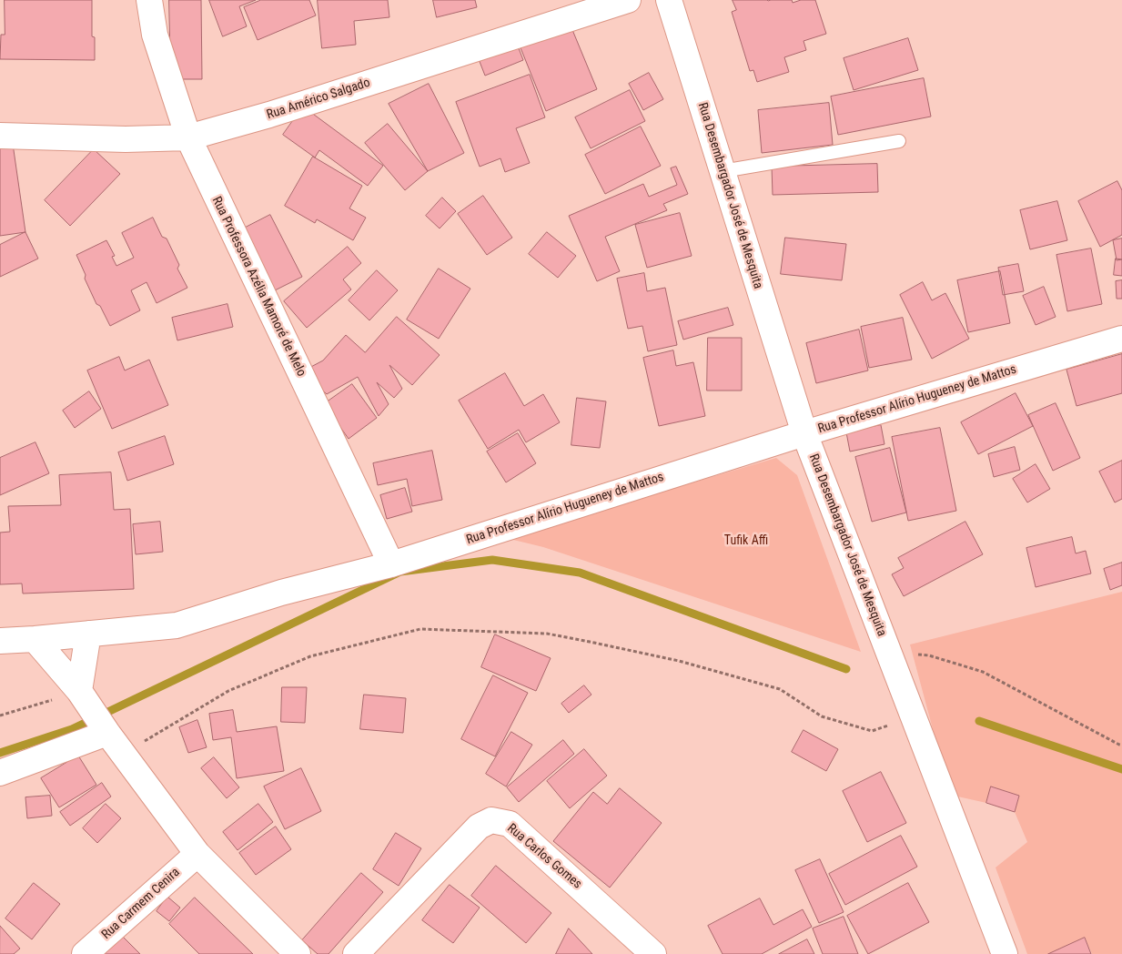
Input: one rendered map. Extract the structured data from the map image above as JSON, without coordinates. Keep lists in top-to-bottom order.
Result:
{
  "streets": {
    "street": [
      "Rua Américo Salgado",
      "Rua Desembargador José de Mesquita",
      "Rua Professora Azélia Mamoré de Melo",
      "Rua Professor Alírio Hugueney de Mattos",
      "Rua Carlos Gomes",
      "Rua Carmem Cenira"
    ]
  },
  "crossings": [
    ["Rua Américo Salgado", "Rua Professora Azélia Mamoré de Melo"],
    ["Rua Desembargador José de Mesquita", "Rua Professor Alírio Hugueney de Mattos"],
    ["Rua Professora Azélia Mamoré de Melo", "Rua Professor Alírio Hugueney de Mattos"]
  ],
  "parks": ["Tufik Affi"]
}
